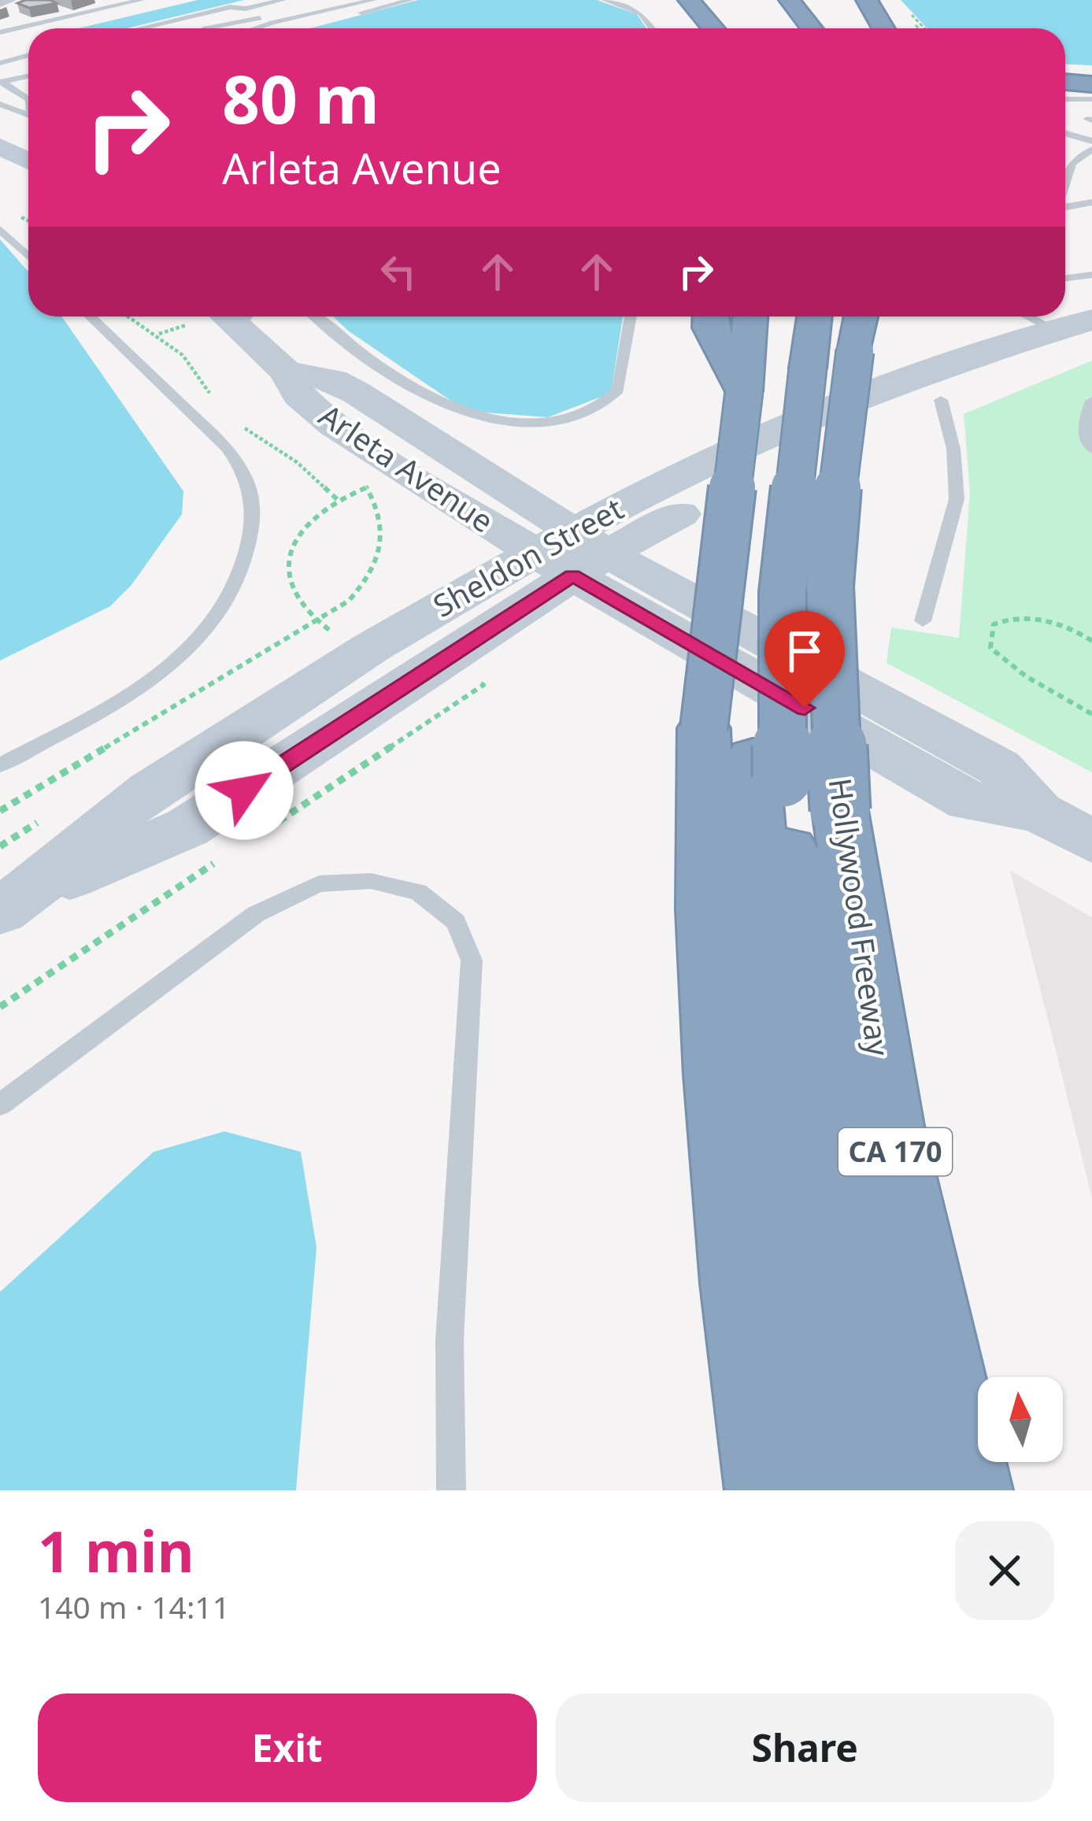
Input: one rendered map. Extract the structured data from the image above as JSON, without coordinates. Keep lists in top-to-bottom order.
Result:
{
  "streets": {
    "highway": ["Hollywood Freeway", "CA 170"],
    "main road": ["Arleta Avenue", "Sheldon Street"]
  },
  "crossings": [
    ["Arleta Avenue", "Sheldon Street"]
  ],
  "north": "top",
  "page": {
    "turn": ["80 m", "Arleta Avenue"],
    "heading": ["1 min", "140 m · 14:11"],
    "buttons": ["Exit", "Share"]
  }
}
